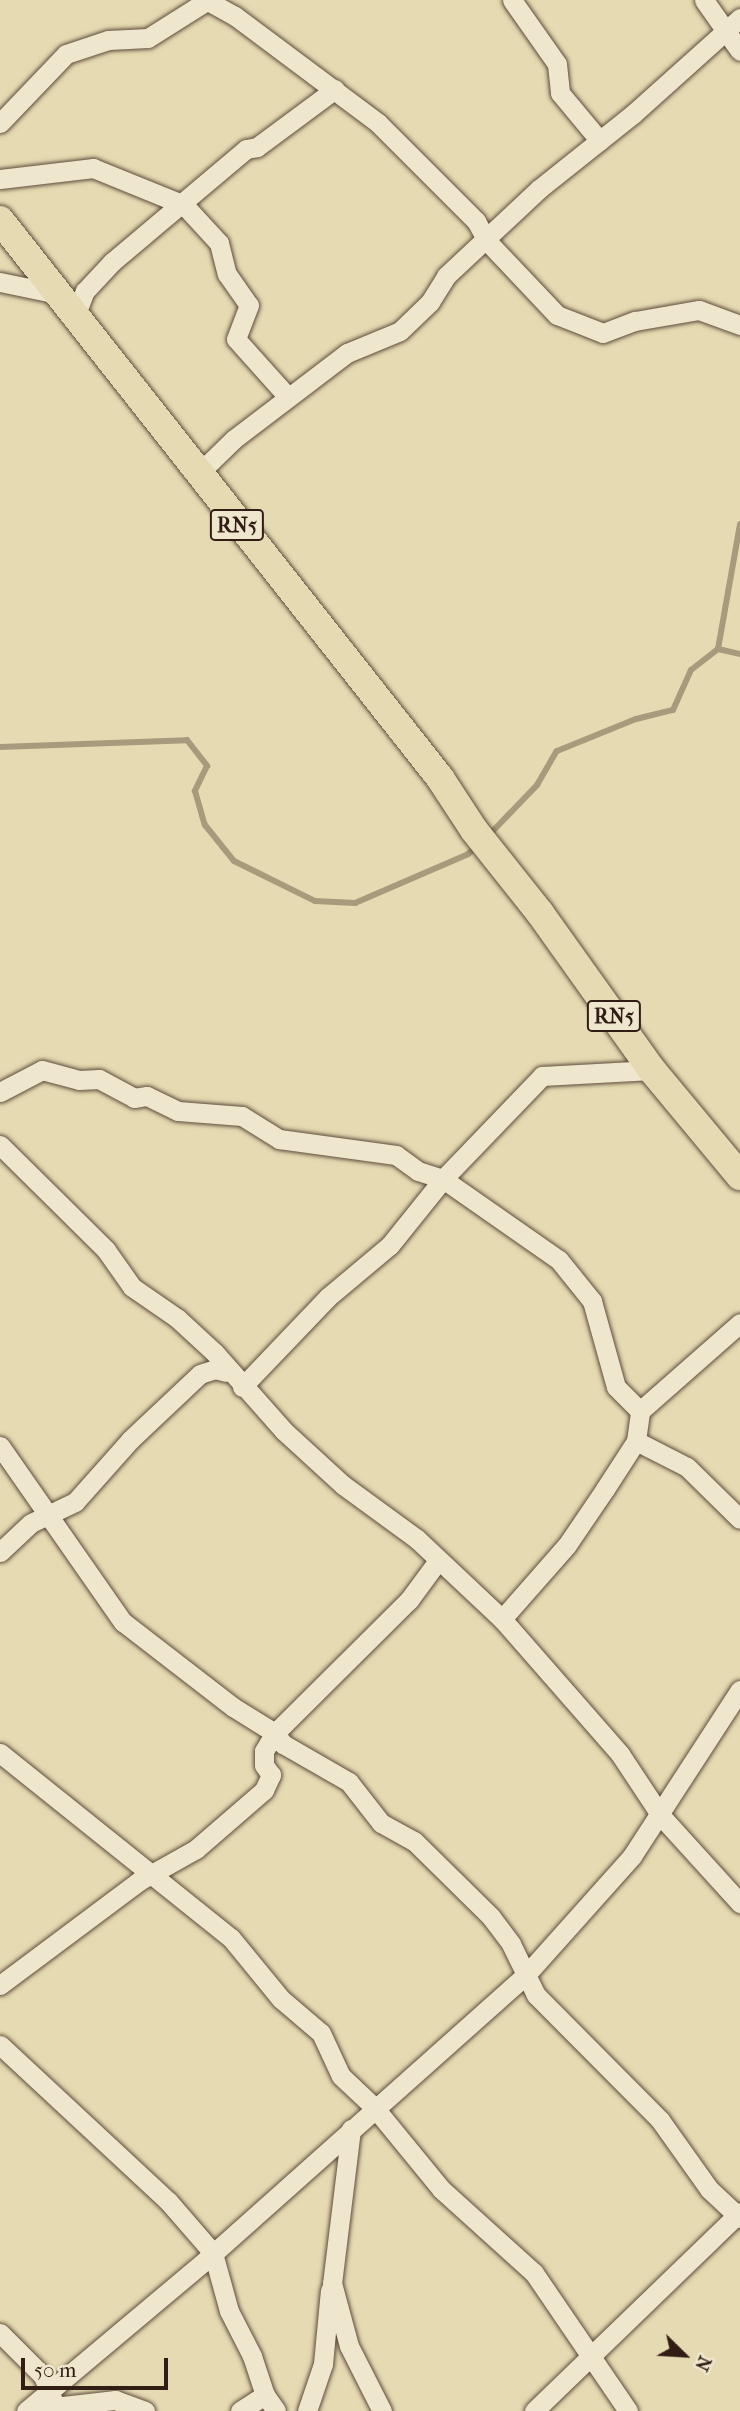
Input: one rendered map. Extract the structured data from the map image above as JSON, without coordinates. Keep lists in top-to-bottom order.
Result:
{
  "streets": {
    "highway": ["RN5"]
  },
  "scale_bar": "50 m",
  "north": "bottom right"
}
